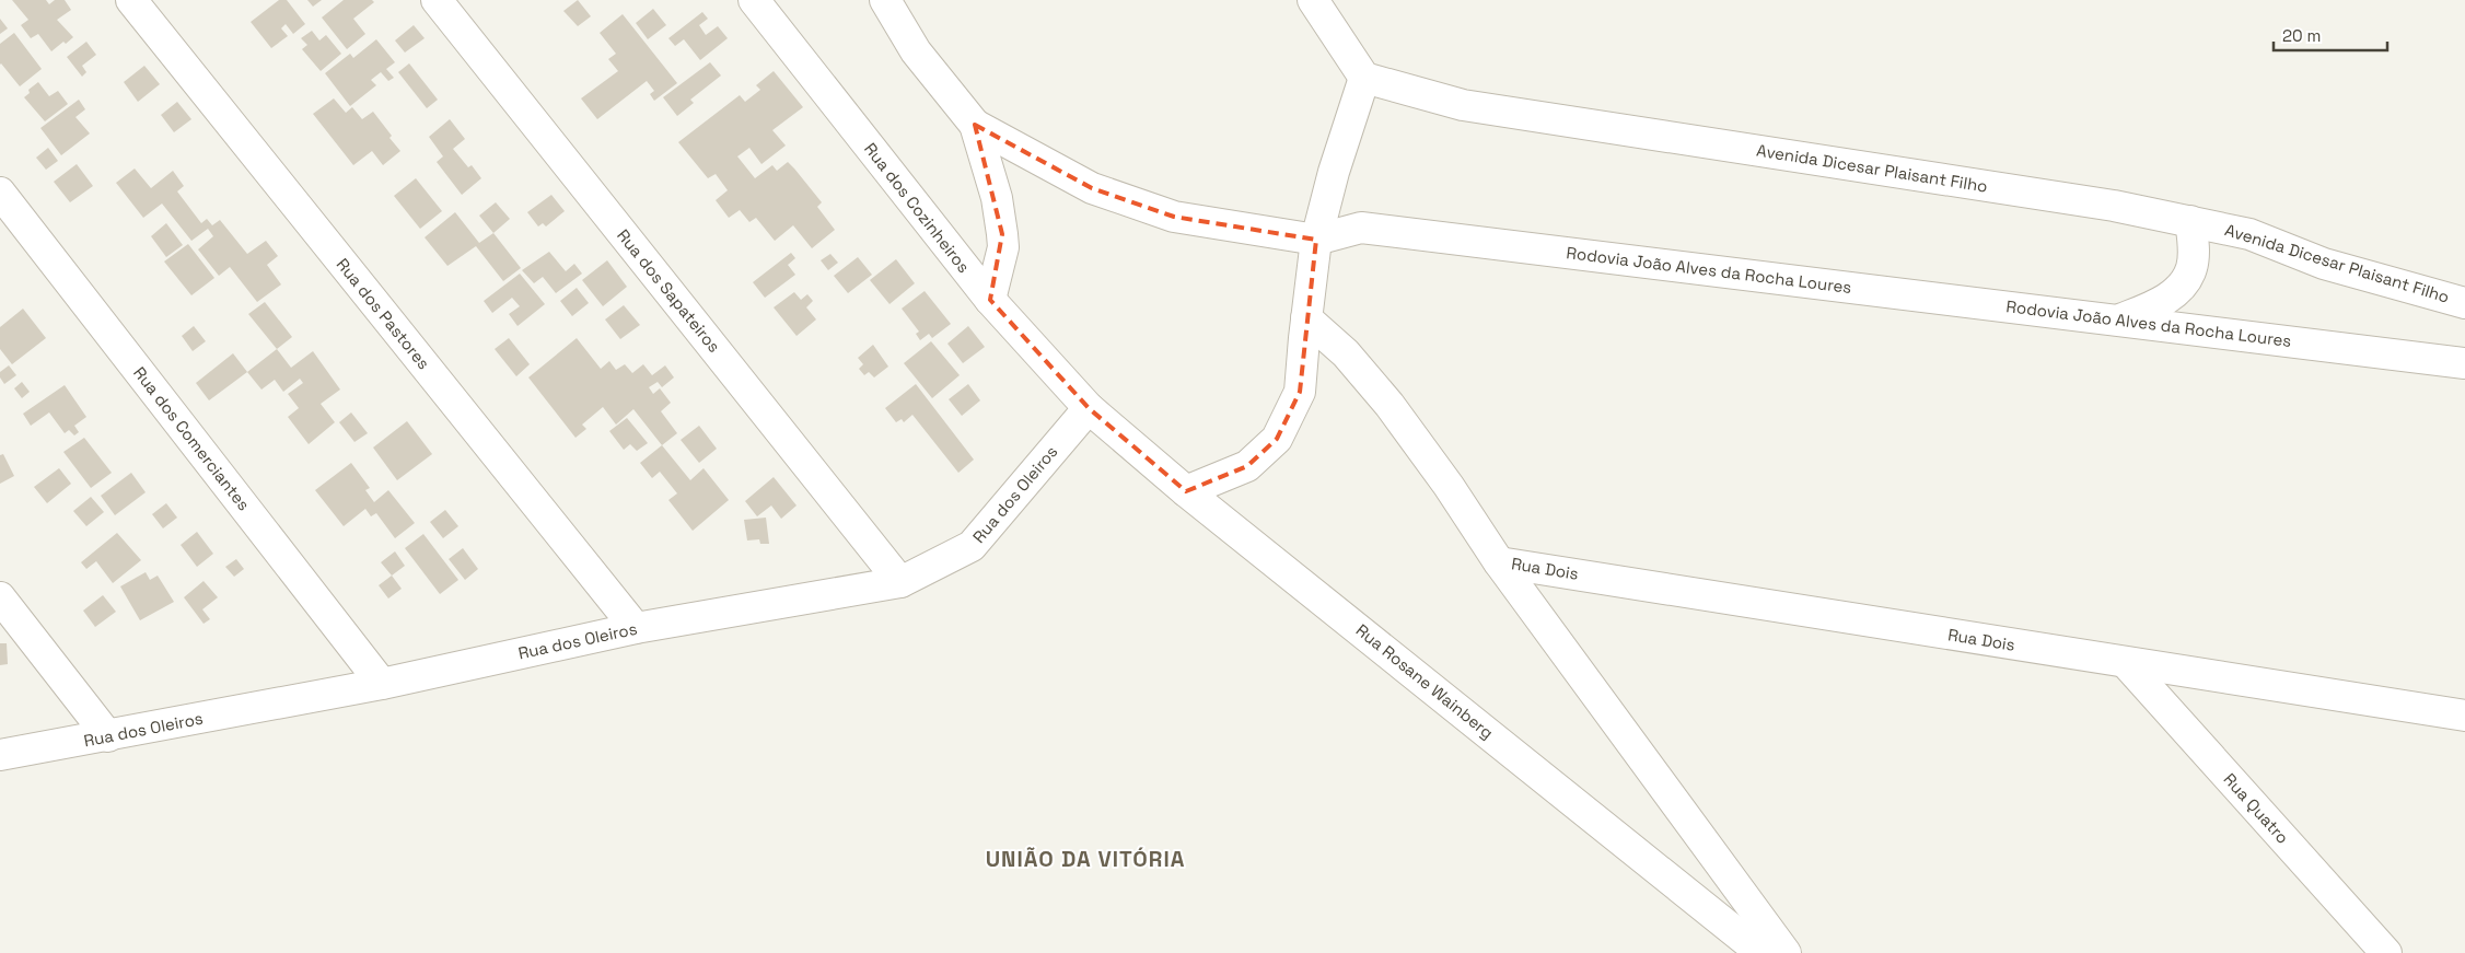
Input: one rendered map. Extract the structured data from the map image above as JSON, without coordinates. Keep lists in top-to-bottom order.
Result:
{
  "streets": {
    "street": [
      "Avenida Dicesar Plaisant Filho",
      "Rua dos Cozinheiros",
      "Rodovia João Alves da Rocha Loures",
      "Rua dos Sapateiros",
      "Rua dos Pastores",
      "Rua dos Comerciantes",
      "Rua dos Oleiros",
      "Rua Dois",
      "Rua Rosane Wainberg",
      "Rua Quatro"
    ]
  },
  "crossings": [
    ["Rua dos Cozinheiros", "Rua dos Oleiros"],
    ["Rua dos Cozinheiros", "Rua Rosane Wainberg"],
    ["Rua dos Sapateiros", "Rua dos Oleiros"],
    ["Rua dos Pastores", "Rua dos Oleiros"],
    ["Rua dos Comerciantes", "Rua dos Oleiros"],
    ["Rua dos Oleiros", "Rua Rosane Wainberg"],
    ["Rua Dois", "Rua Quatro"]
  ],
  "districts": ["UNIÃO DA VITÓRIA"],
  "scale_bar": "20 m"
}
